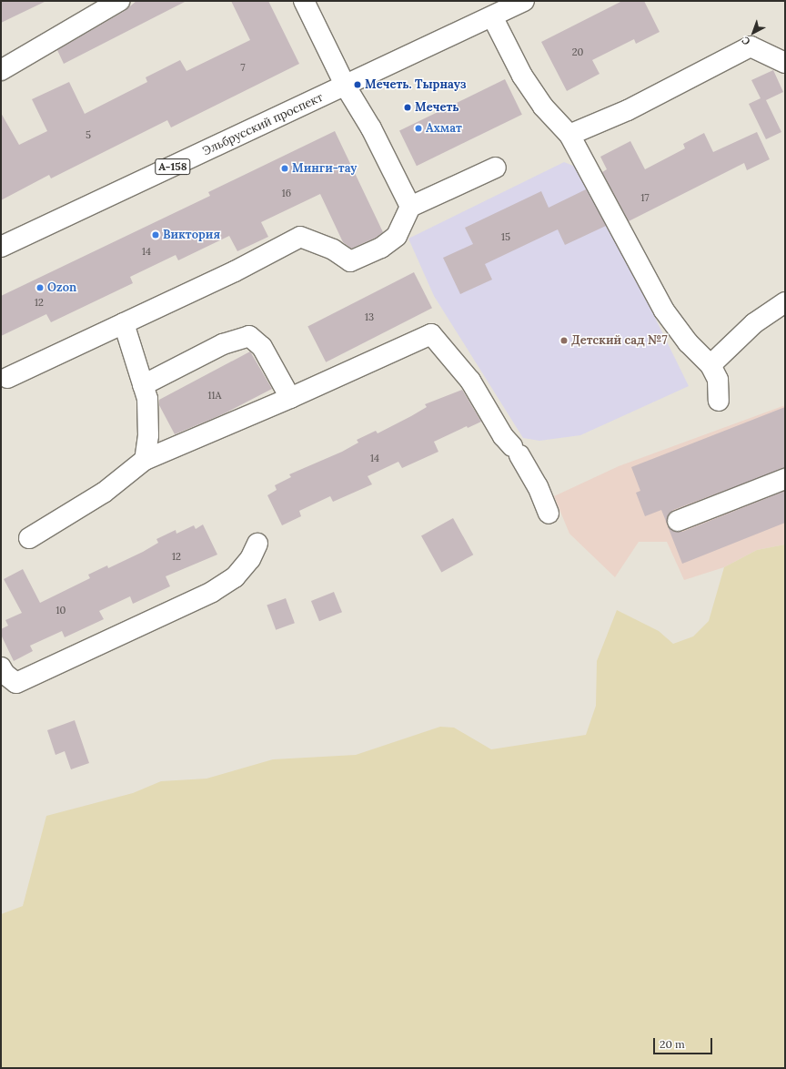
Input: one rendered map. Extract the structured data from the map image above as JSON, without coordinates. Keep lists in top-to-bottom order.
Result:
{
  "streets": {
    "main road": ["Эльбрусский проспект", "А-158"]
  },
  "places": [
    "Мечеть. Тырнауз",
    "Мечеть",
    "Ахмат",
    "Минги-тау",
    "Виктория",
    "Ozon",
    "Детский сад №7"
  ],
  "house_numbers": [
    "20",
    "7",
    "5",
    "16",
    "17",
    "15",
    "14",
    "12",
    "13",
    "11А",
    "14",
    "12",
    "10"
  ],
  "scale_bar": "20 m",
  "north": "bottom left"
}
